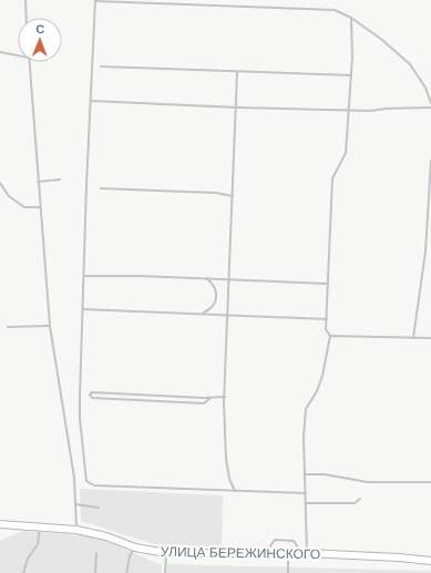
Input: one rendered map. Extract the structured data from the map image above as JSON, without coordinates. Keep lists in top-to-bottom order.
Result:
{
  "streets": {
    "main road": ["УЛИЦА БЕРЕЖИНСКОГО"]
  },
  "north": "top"
}
